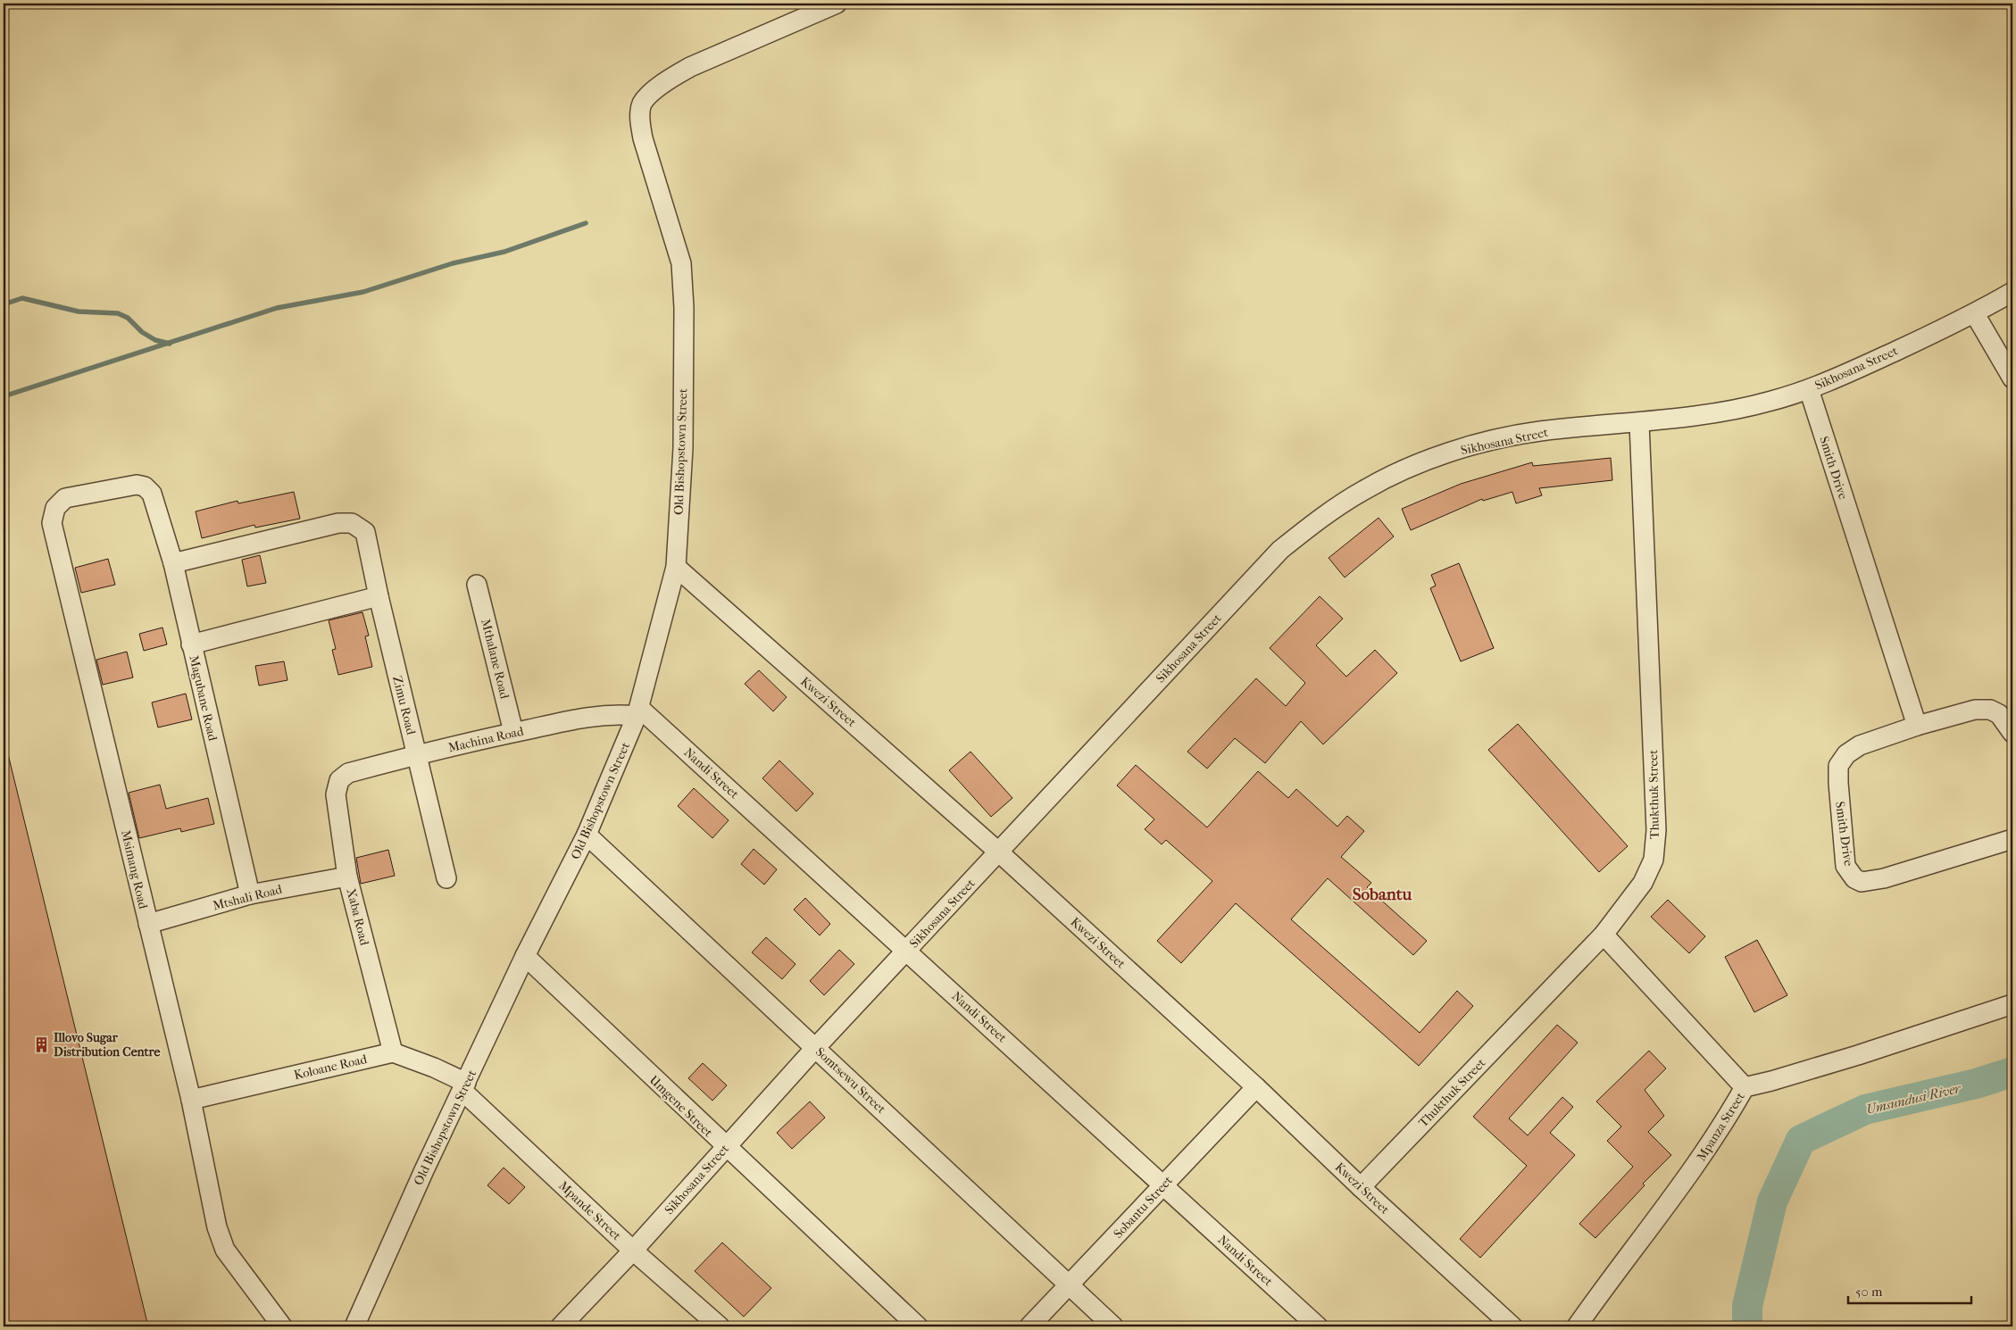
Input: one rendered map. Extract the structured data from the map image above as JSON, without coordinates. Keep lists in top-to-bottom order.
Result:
{
  "streets": {
    "street": [
      "Sikhosana Street",
      "Old Bishopstown Street",
      "Smith Drive",
      "Mthalane Road",
      "Magubane Road",
      "Kwezi Street",
      "Zimu Road",
      "Machina Road",
      "Nandi Street",
      "Thukthuk Street",
      "Msimang Road",
      "Mtshali Road",
      "Xaba Road",
      "Koloane Road",
      "Somtsewu Street",
      "Umgene Street",
      "Mpanza Street",
      "Sobantu Street",
      "Mpande Street"
    ]
  },
  "crossings": [
    ["Sikhosana Street", "Smith Drive"],
    ["Sikhosana Street", "Kwezi Street"],
    ["Sikhosana Street", "Nandi Street"],
    ["Sikhosana Street", "Thukthuk Street"],
    ["Sikhosana Street", "Somtsewu Street"],
    ["Sikhosana Street", "Umgene Street"],
    ["Sikhosana Street", "Mpande Street"],
    ["Old Bishopstown Street", "Kwezi Street"],
    ["Old Bishopstown Street", "Machina Road"],
    ["Old Bishopstown Street", "Nandi Street"],
    ["Old Bishopstown Street", "Somtsewu Street"],
    ["Old Bishopstown Street", "Umgene Street"],
    ["Old Bishopstown Street", "Mpande Street"],
    ["Mthalane Road", "Machina Road"],
    ["Magubane Road", "Zimu Road"],
    ["Magubane Road", "Msimang Road"],
    ["Magubane Road", "Mtshali Road"],
    ["Kwezi Street", "Thukthuk Street"],
    ["Kwezi Street", "Sobantu Street"],
    ["Zimu Road", "Machina Road"],
    ["Machina Road", "Nandi Street"],
    ["Machina Road", "Xaba Road"],
    ["Nandi Street", "Sobantu Street"],
    ["Msimang Road", "Mtshali Road"],
    ["Msimang Road", "Koloane Road"],
    ["Mtshali Road", "Xaba Road"],
    ["Xaba Road", "Koloane Road"],
    ["Somtsewu Street", "Sobantu Street"]
  ],
  "districts": ["Sobantu"],
  "water": ["Umsundusi River"],
  "places": {
    "building": ["Illovo Sugar Distribution Centre"]
  },
  "scale_bar": "50 m"
}
